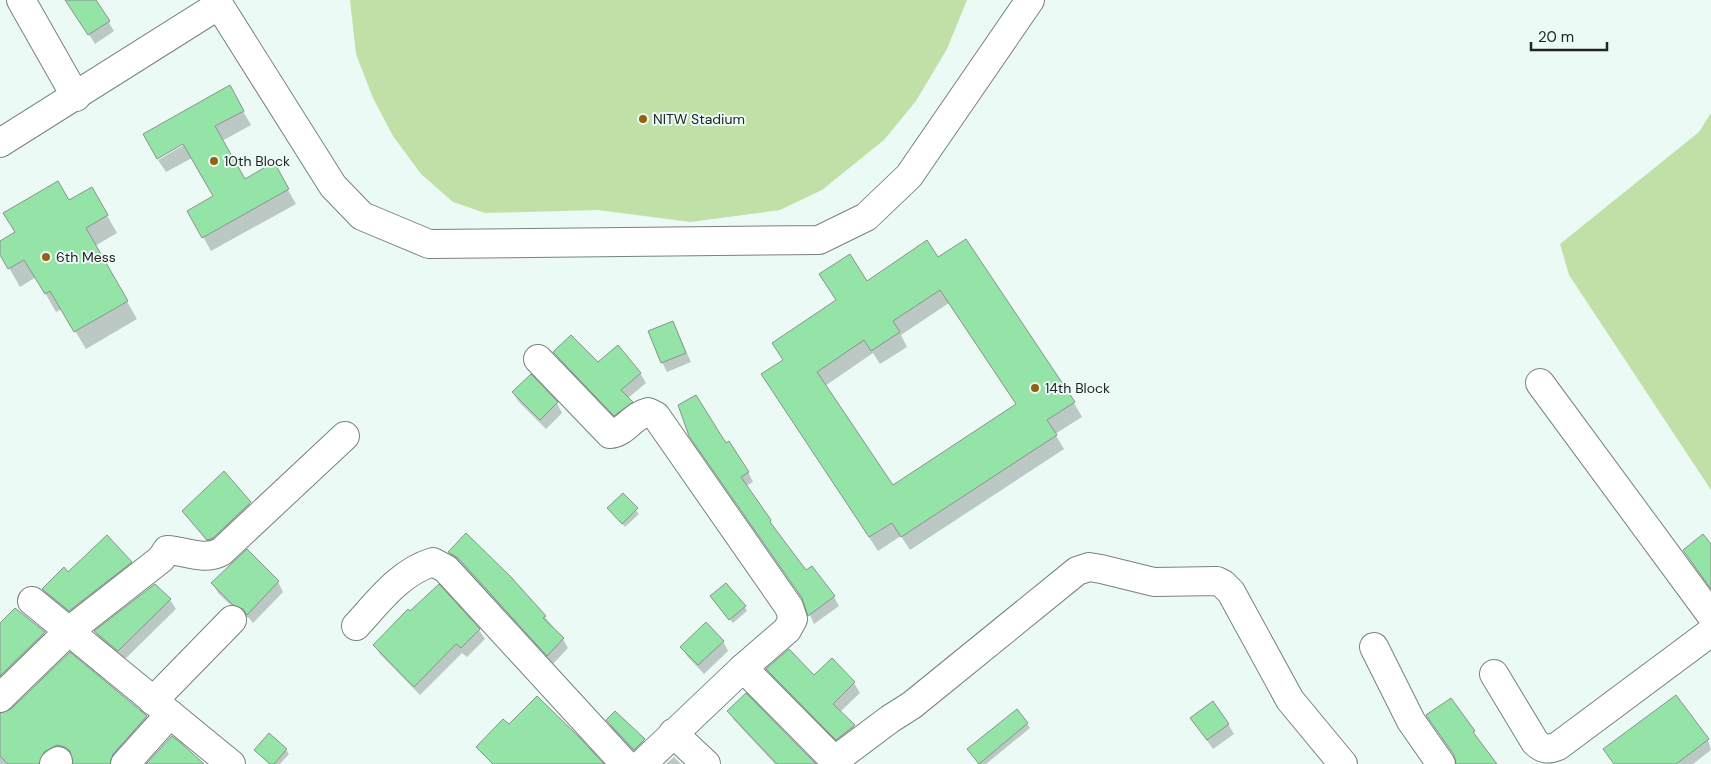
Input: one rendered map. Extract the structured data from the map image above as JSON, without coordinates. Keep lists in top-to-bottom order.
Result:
{
  "places": [
    "NITW Stadium",
    "10th Block",
    "6th Mess",
    "14th Block"
  ],
  "scale_bar": "20 m"
}
